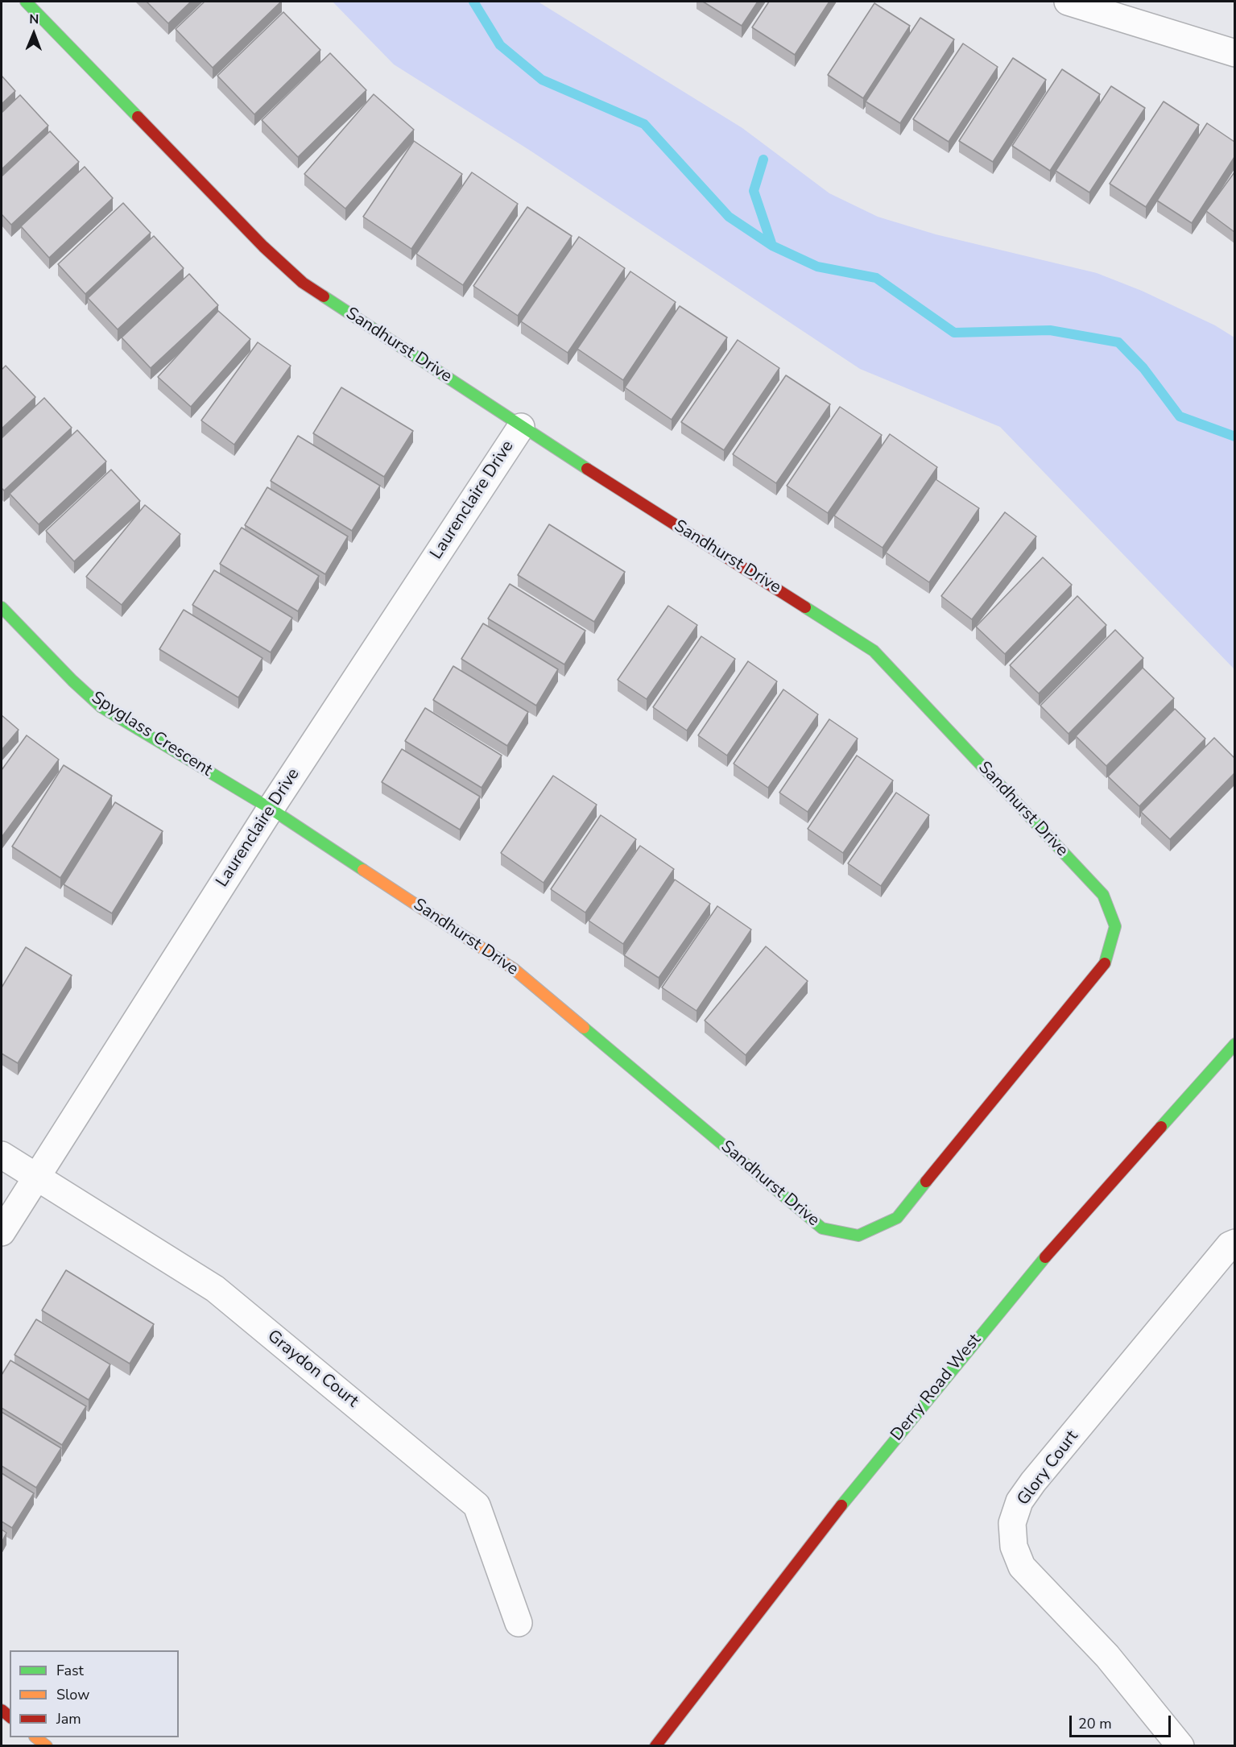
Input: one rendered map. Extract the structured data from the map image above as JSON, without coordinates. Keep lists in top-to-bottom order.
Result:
{
  "streets": {
    "street": [
      "Sandhurst Drive",
      "Laurenclaire Drive",
      "Spyglass Crescent",
      "Graydon Court",
      "Derry Road West",
      "Glory Court"
    ]
  },
  "crossings": [
    ["Sandhurst Drive", "Laurenclaire Drive"],
    ["Sandhurst Drive", "Spyglass Crescent"],
    ["Laurenclaire Drive", "Spyglass Crescent"],
    ["Laurenclaire Drive", "Graydon Court"]
  ],
  "legend": ["Fast", "Slow", "Jam"],
  "scale_bar": "20 m",
  "north": "top"
}
